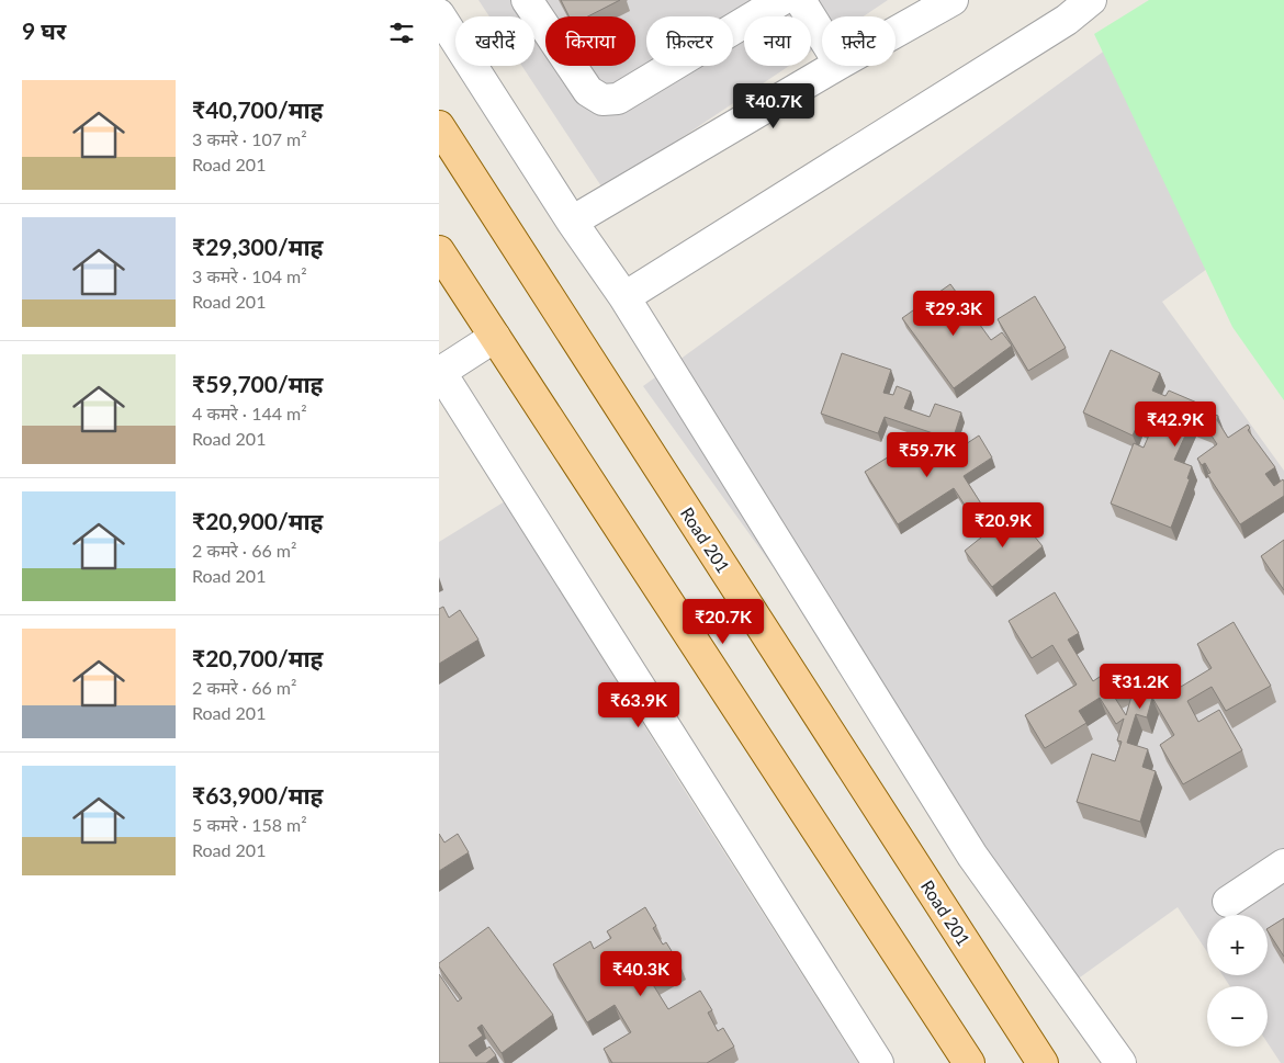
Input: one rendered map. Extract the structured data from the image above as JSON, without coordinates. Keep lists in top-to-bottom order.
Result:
{
  "streets": {
    "main road": ["Road 201"]
  },
  "page": {
    "heading": "9 घर",
    "chip": [
      "खरीदें",
      "किराया",
      "फ़िल्टर",
      "नया",
      "फ़्लैट"
    ],
    "list": [
      {
        "name": "₹40,700/माह",
        "note": "3 कमरे · 107 m² · Road 201"
      },
      {
        "name": "₹29,300/माह",
        "note": "3 कमरे · 104 m² · Road 201"
      },
      {
        "name": "₹59,700/माह",
        "note": "4 कमरे · 144 m² · Road 201"
      },
      {
        "name": "₹20,900/माह",
        "note": "2 कमरे · 66 m² · Road 201"
      },
      {
        "name": "₹20,700/माह",
        "note": "2 कमरे · 66 m² · Road 201"
      },
      {
        "name": "₹63,900/माह",
        "note": "5 कमरे · 158 m² · Road 201"
      }
    ],
    "price": [
      "₹40.7K",
      "₹29.3K",
      "₹42.9K",
      "₹59.7K",
      "₹20.9K",
      "₹20.7K",
      "₹31.2K",
      "₹63.9K",
      "₹40.3K"
    ],
    "map_buttons": ["+", "−"]
  }
}
